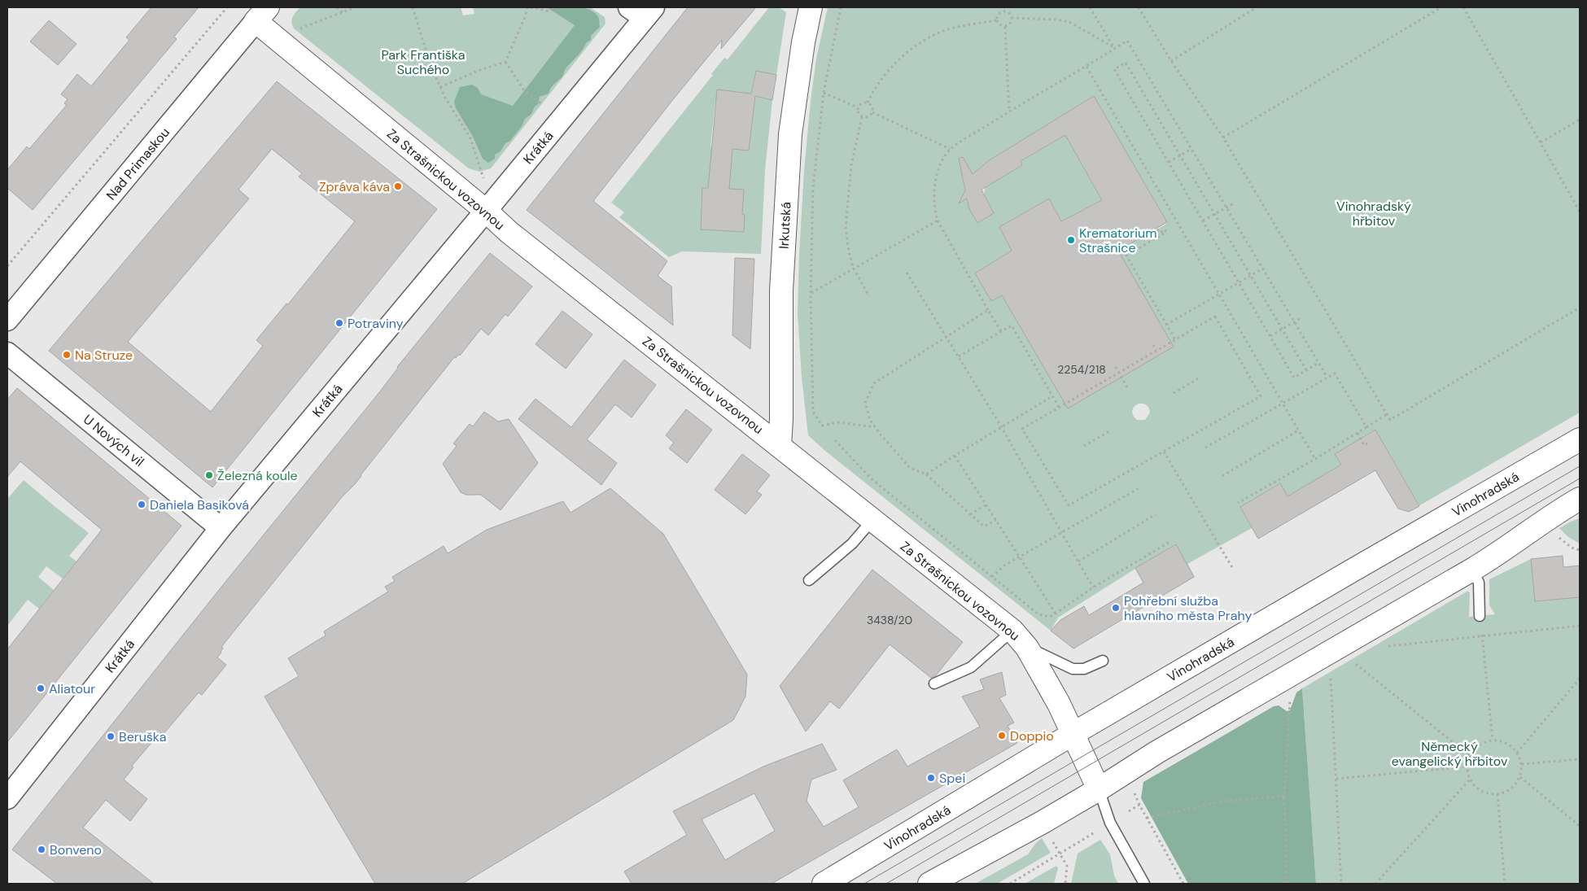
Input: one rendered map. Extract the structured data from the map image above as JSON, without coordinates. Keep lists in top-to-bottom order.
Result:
{
  "streets": {
    "main road": ["Za Strašnickou vozovnou", "Irkutská", "Vinohradská"],
    "street": ["Krátká", "Nad Primaskou", "U Nových vil"]
  },
  "crossings": [
    ["Krátká", "Za Strašnickou vozovnou"],
    ["Krátká", "U Nových vil"],
    ["Nad Primaskou", "Za Strašnickou vozovnou"],
    ["Za Strašnickou vozovnou", "Irkutská"],
    ["Za Strašnickou vozovnou", "Vinohradská"]
  ],
  "parks": ["Park Františka Suchého", "Vinohradský hřbitov", "Německý evangelický hřbitov"],
  "places": [
    "Zpráva káva",
    "Krematorium Strašnice",
    "Potraviny",
    "Na Struze",
    "Železná koule",
    "Daniela Basiková",
    "Pohřební služba hlavního města Prahy",
    "Aliatour",
    "Doppio",
    "Beruška",
    "Spei",
    "Bonveno"
  ],
  "house_numbers": ["2254/218", "3438/20"]
}
